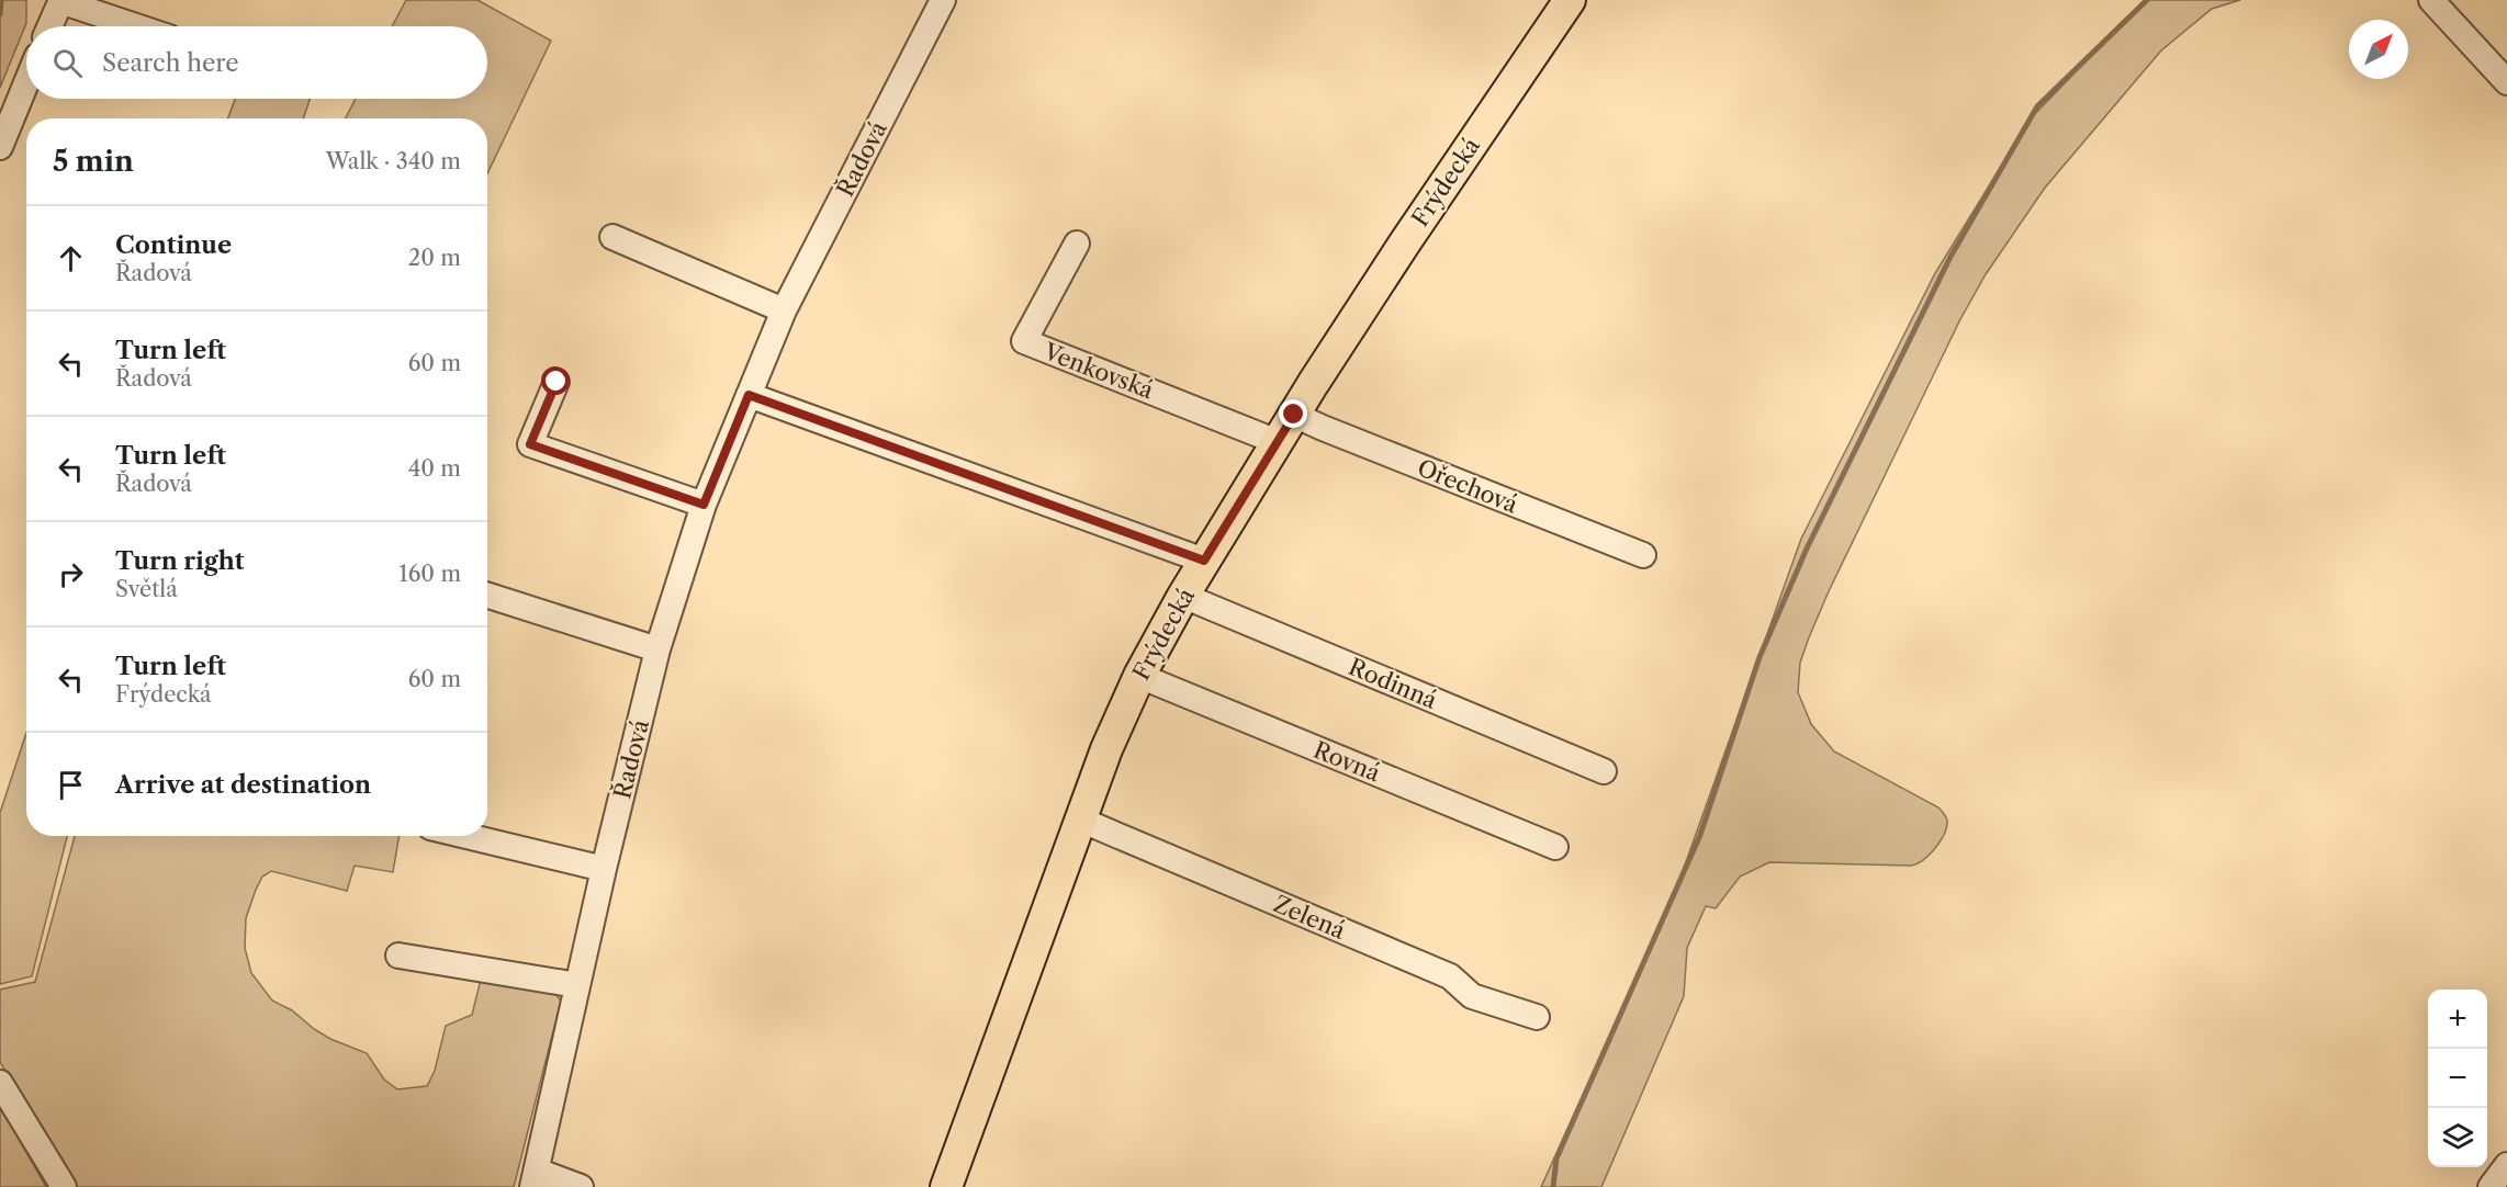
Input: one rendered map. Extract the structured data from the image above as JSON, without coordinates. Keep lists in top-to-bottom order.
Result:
{
  "streets": {
    "main road": ["Frýdecká"],
    "street": [
      "Řadová",
      "Venkovská",
      "Ořechová",
      "Rodinná",
      "Rovná",
      "Zelená"
    ]
  },
  "crossings": [
    ["Frýdecká", "Venkovská"],
    ["Frýdecká", "Ořechová"],
    ["Frýdecká", "Rodinná"],
    ["Frýdecká", "Rovná"],
    ["Frýdecká", "Zelená"]
  ],
  "north": "top right",
  "page": {
    "search": "Search here",
    "heading": ["5 min", "Walk · 340 m"],
    "list": [
      ["Continue", "Řadová", "20 m"],
      ["Turn left", "Řadová", "60 m"],
      ["Turn left", "Řadová", "40 m"],
      ["Turn right", "Světlá", "160 m"],
      ["Turn left", "Frýdecká", "60 m"],
      "Arrive at destination"
    ],
    "map_buttons": ["+", "−"]
  }
}
